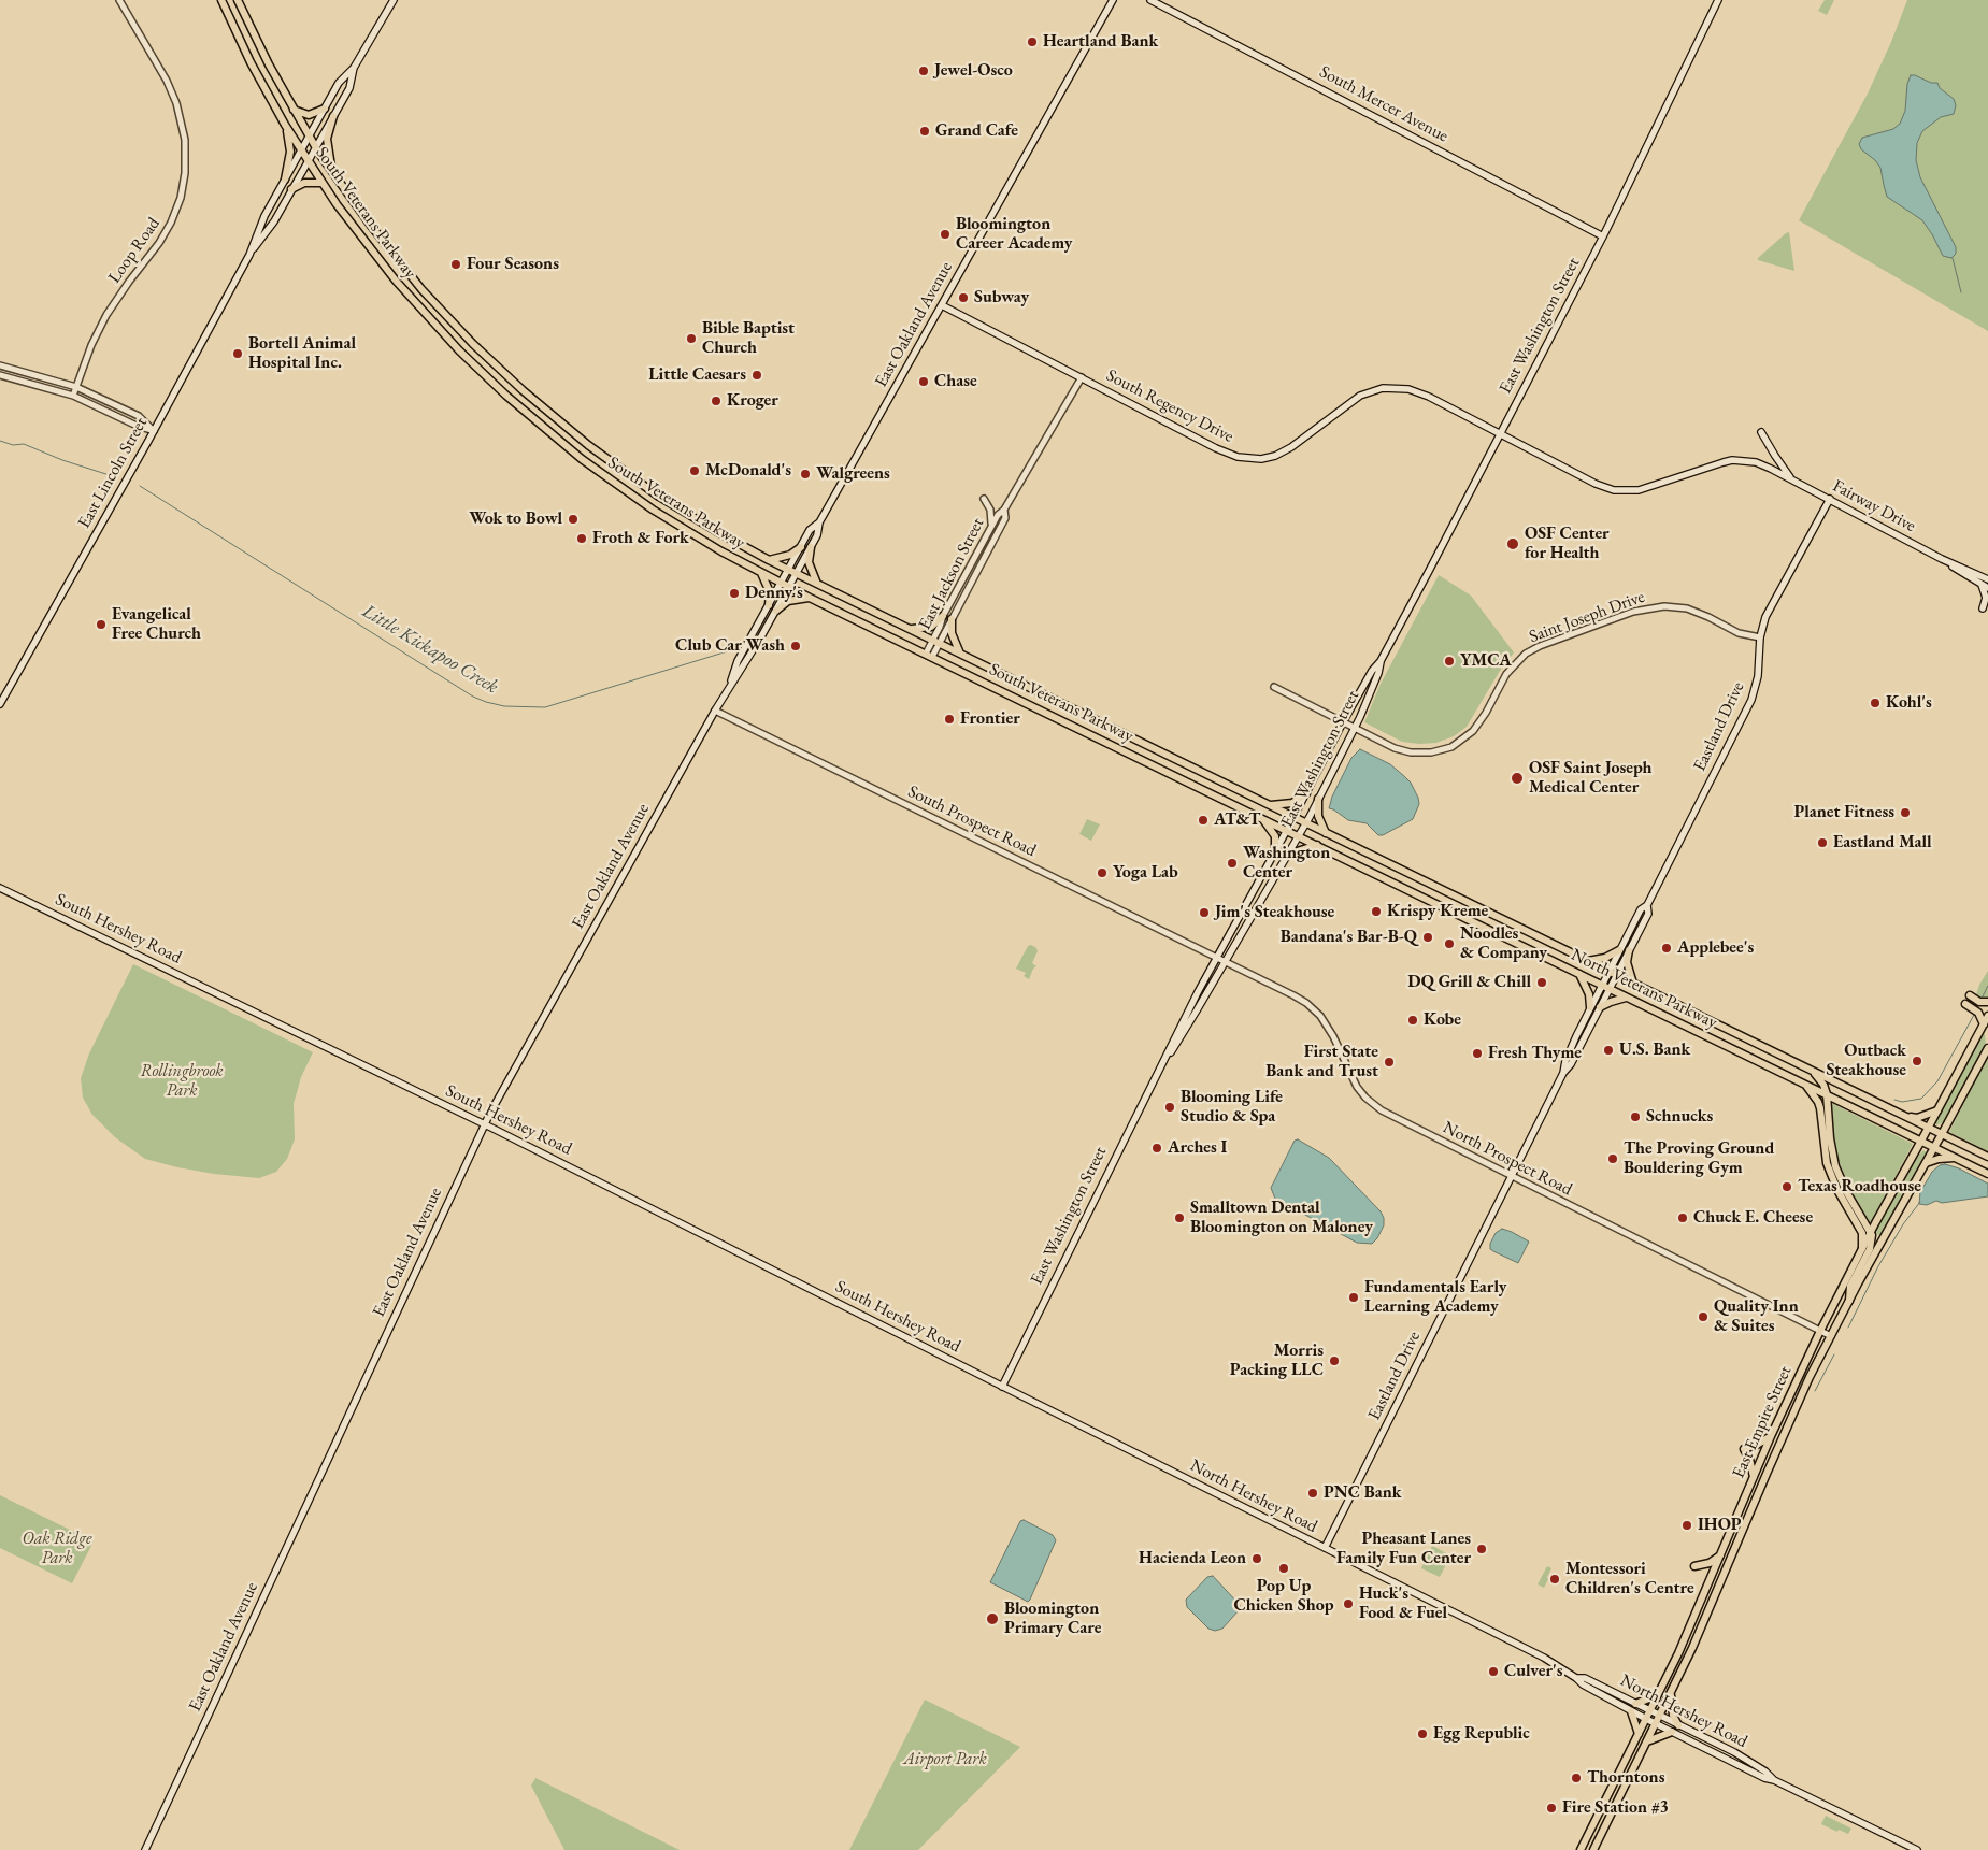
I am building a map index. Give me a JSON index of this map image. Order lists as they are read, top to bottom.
{
  "streets": {
    "main road": [
      "South Mercer Avenue",
      "South Veterans Parkway",
      "East Oakland Avenue",
      "East Washington Street",
      "South Regency Drive",
      "East Lincoln Street",
      "Fairway Drive",
      "Eastland Drive",
      "South Hershey Road",
      "North Veterans Parkway",
      "East Empire Street",
      "North Hershey Road"
    ],
    "street": [
      "Loop Road",
      "East Jackson Street",
      "Saint Joseph Drive",
      "South Prospect Road",
      "North Prospect Road"
    ]
  },
  "crossings": [
    ["South Mercer Avenue", "East Washington Street"],
    ["South Veterans Parkway", "East Oakland Avenue"],
    ["South Veterans Parkway", "East Washington Street"],
    ["South Veterans Parkway", "East Lincoln Street"],
    ["South Veterans Parkway", "East Jackson Street"],
    ["South Veterans Parkway", "North Veterans Parkway"],
    ["East Oakland Avenue", "South Regency Drive"],
    ["East Oakland Avenue", "South Prospect Road"],
    ["East Oakland Avenue", "South Hershey Road"],
    ["East Washington Street", "South Regency Drive"],
    ["East Washington Street", "Saint Joseph Drive"],
    ["East Washington Street", "South Prospect Road"],
    ["East Washington Street", "South Hershey Road"],
    ["East Washington Street", "North Veterans Parkway"],
    ["East Washington Street", "North Prospect Road"],
    ["East Washington Street", "North Hershey Road"],
    ["South Regency Drive", "Fairway Drive"],
    ["South Regency Drive", "East Jackson Street"],
    ["Fairway Drive", "Eastland Drive"],
    ["Saint Joseph Drive", "Eastland Drive"],
    ["Eastland Drive", "North Veterans Parkway"],
    ["Eastland Drive", "North Prospect Road"],
    ["Eastland Drive", "North Hershey Road"],
    ["South Prospect Road", "North Prospect Road"],
    ["South Hershey Road", "North Hershey Road"],
    ["North Veterans Parkway", "East Empire Street"],
    ["North Prospect Road", "East Empire Street"],
    ["East Empire Street", "North Hershey Road"]
  ],
  "water": ["Little Kickapoo Creek"],
  "parks": ["Rollingbrook Park", "Oak Ridge Park", "Airport Park"],
  "places": [
    "Heartland Bank",
    "Jewel-Osco",
    "Grand Cafe",
    "Bloomington Career Academy",
    "Four Seasons",
    "Subway",
    "Bible Baptist Church",
    "Bortell Animal Hospital Inc.",
    "Little Caesars",
    "Chase",
    "Kroger",
    "McDonald's",
    "Walgreens",
    "Wok to Bowl",
    "Froth & Fork",
    "OSF Center for Health",
    "Denny's",
    "Evangelical Free Church",
    "Club Car Wash",
    "YMCA",
    "Kohl's",
    "Frontier",
    "OSF Saint Joseph Medical Center",
    "Planet Fitness",
    "AT&T",
    "Eastland Mall",
    "Washington Center",
    "Yoga Lab",
    "Krispy Kreme",
    "Jim's Steakhouse",
    "Bandana's Bar-B-Q",
    "Noodles & Company",
    "Applebee's",
    "DQ Grill & Chill",
    "Kobe",
    "U.S. Bank",
    "Fresh Thyme",
    "Outback Steakhouse",
    "First State Bank and Trust",
    "Blooming Life Studio & Spa",
    "Schnucks",
    "Arches I",
    "The Proving Ground Bouldering Gym",
    "Texas Roadhouse",
    "Smalltown Dental Bloomington on Maloney",
    "Chuck E. Cheese",
    "Fundamentals Early Learning Academy",
    "Quality Inn & Suites",
    "Morris Packing LLC",
    "PNC Bank",
    "IHOP",
    "Pheasant Lanes Family Fun Center",
    "Hacienda Leon",
    "Pop Up Chicken Shop",
    "Montessori Children's Centre",
    "Huck's Food & Fuel",
    "Bloomington Primary Care",
    "Culver's",
    "Egg Republic",
    "Thorntons",
    "Fire Station #3"
  ]
}
